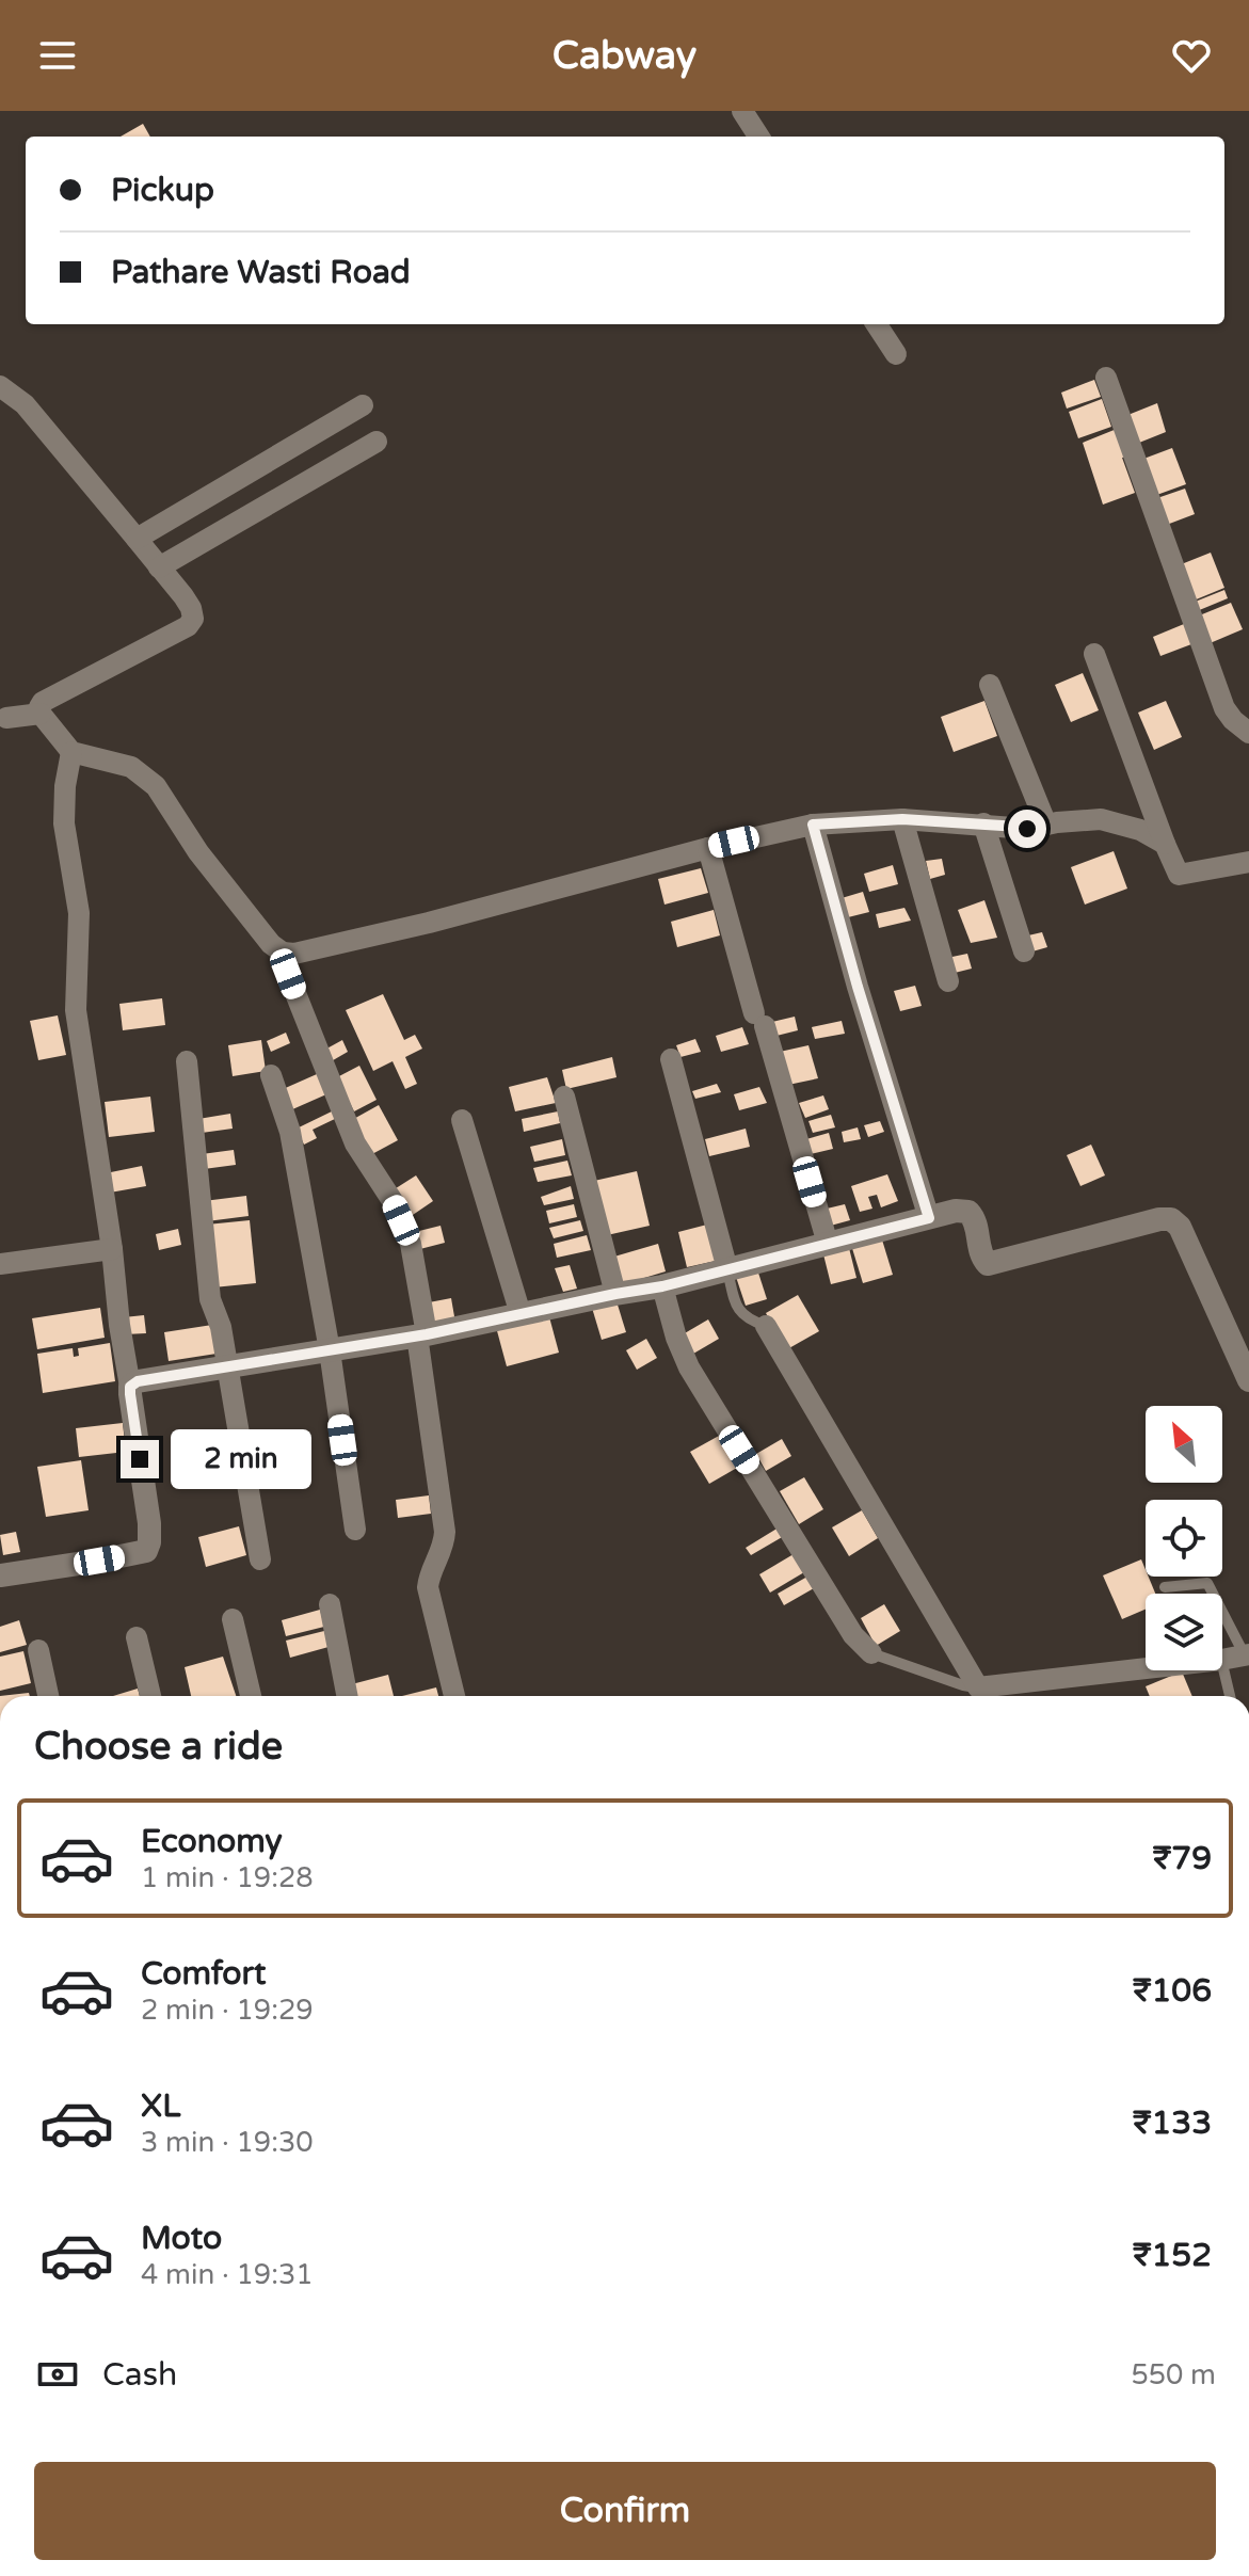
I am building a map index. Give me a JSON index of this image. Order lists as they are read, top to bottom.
{
  "north": "top left",
  "page": {
    "header": "Cabway",
    "banner": ["Pickup", "Pathare Wasti Road"],
    "bubble": "2 min",
    "heading": "Choose a ride",
    "list": [
      {
        "name": "Economy",
        "note": "1 min · 19:28",
        "value": "₹79"
      },
      {
        "name": "Comfort",
        "note": "2 min · 19:29",
        "value": "₹106"
      },
      {
        "name": "XL",
        "note": "3 min · 19:30",
        "value": "₹133"
      },
      {
        "name": "Moto",
        "note": "4 min · 19:31",
        "value": "₹152"
      }
    ],
    "pay": ["Cash", "550 m"],
    "buttons": "Confirm"
  }
}
